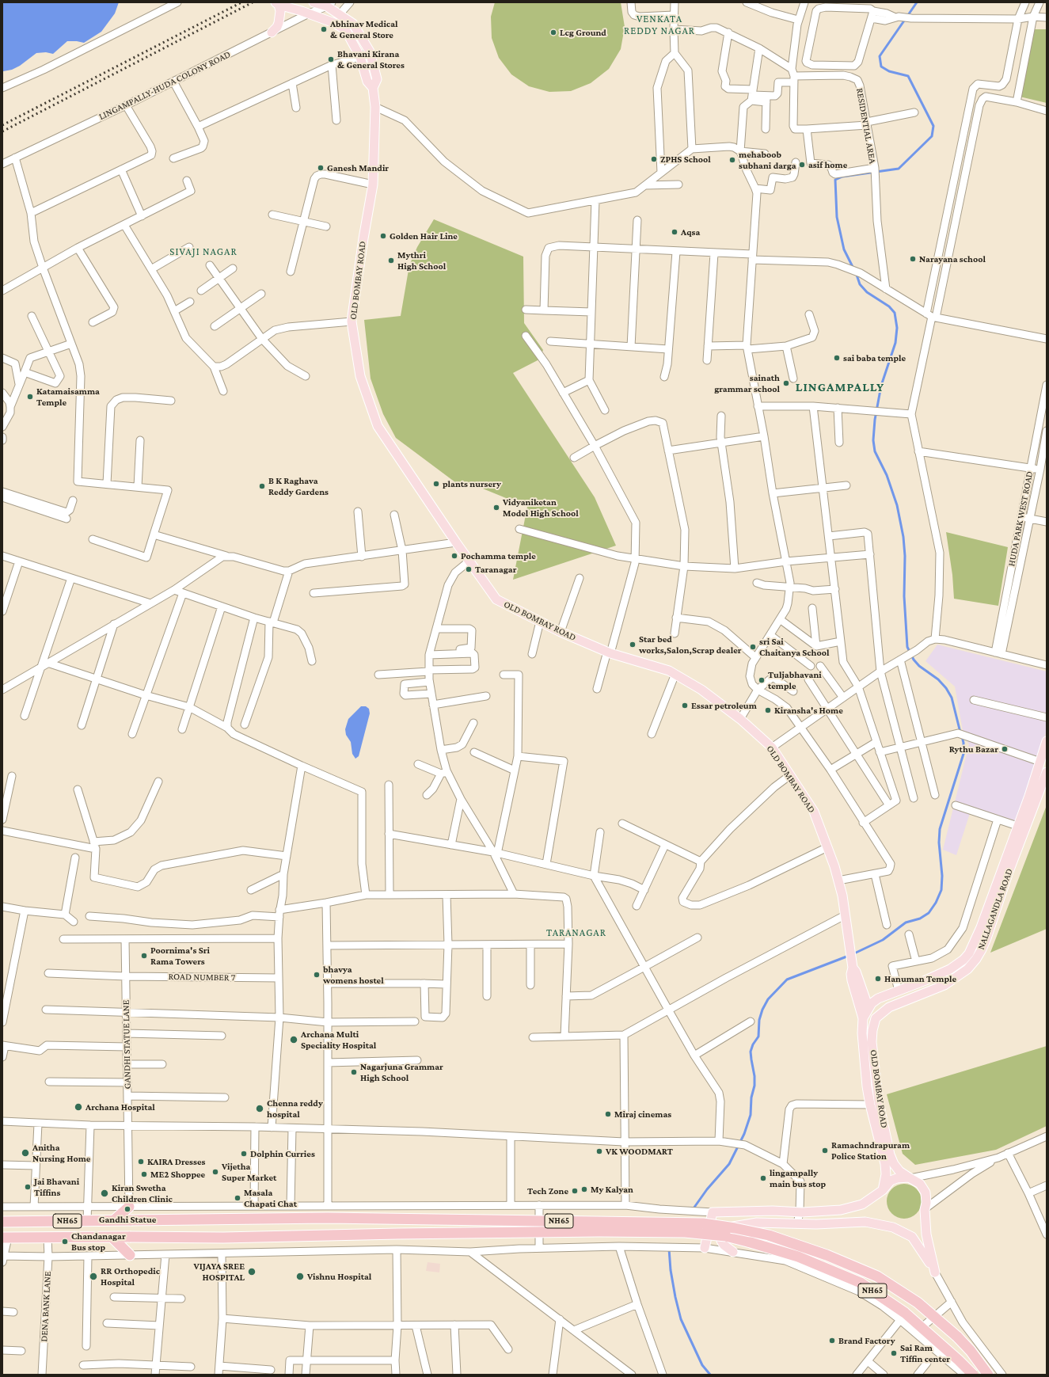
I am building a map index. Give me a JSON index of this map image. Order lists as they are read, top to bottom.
{
  "streets": {
    "highway": ["NH65"],
    "main road": ["OLD BOMBAY ROAD", "NALLAGANDLA ROAD"],
    "street": [
      "LINGAMPALLY-HUDA COLONY ROAD",
      "RESIDENTIAL AREA",
      "HUDA PARK WEST ROAD",
      "ROAD NUMBER 7",
      "GANDHI STATUE LANE",
      "DENA BANK LANE"
    ]
  },
  "crossings": [
    ["LINGAMPALLY-HUDA COLONY ROAD", "OLD BOMBAY ROAD"],
    ["OLD BOMBAY ROAD", "NALLAGANDLA ROAD"],
    ["ROAD NUMBER 7", "GANDHI STATUE LANE"],
    ["NH65", "DENA BANK LANE"]
  ],
  "districts": [
    "VENKATA REDDY NAGAR",
    "SIVAJI NAGAR",
    "LINGAMPALLY",
    "TARANAGAR"
  ],
  "places": [
    "Abhinav Medical & General Store",
    "Lcg Ground",
    "Bhavani Kirana & General Stores",
    "ZPHS School",
    "mehaboob subhani darga",
    "asif home",
    "Ganesh Mandir",
    "Aqsa",
    "Golden Hair Line",
    "Narayana school",
    "Mythri High School",
    "sai baba temple",
    "sainath grammar school",
    "Katamaisamma Temple",
    "plants nursery",
    "B K Raghava Reddy Gardens",
    "Vidyaniketan Model High School",
    "Pochamma temple",
    "Taranagar",
    "Star bed works,Salon,Scrap dealer",
    "sri Sai Chaitanya School",
    "Tuljabhavani temple",
    "Essar petroleum",
    "Kiransha's Home",
    "Rythu Bazar",
    "Poornima's Sri Rama Towers",
    "bhavya womens hostel",
    "Hanuman Temple",
    "Archana Multi Speciality Hospital",
    "Nagarjuna Grammar High School",
    "Archana Hospital",
    "Chenna reddy hospital",
    "Miraj cinemas",
    "Ramachndrapuram Police Station",
    "VK WOODMART",
    "Anitha Nursing Home",
    "Dolphin Curries",
    "KAIRA Dresses",
    "Vijetha Super Market",
    "ME2 Shoppee",
    "lingampally main bus stop",
    "Jai Bhavani Tiffins",
    "My Kalyan",
    "Tech Zone",
    "Kiran Swetha Children Clinic",
    "Masala Chapati Chat",
    "Gandhi Statue",
    "Chandanagar Bus stop",
    "VIJAYA SREE HOSPITAL",
    "RR Orthopedic Hospital",
    "Vishnu Hospital",
    "Brand Factory",
    "Sai Ram Tiffin center"
  ]
}
